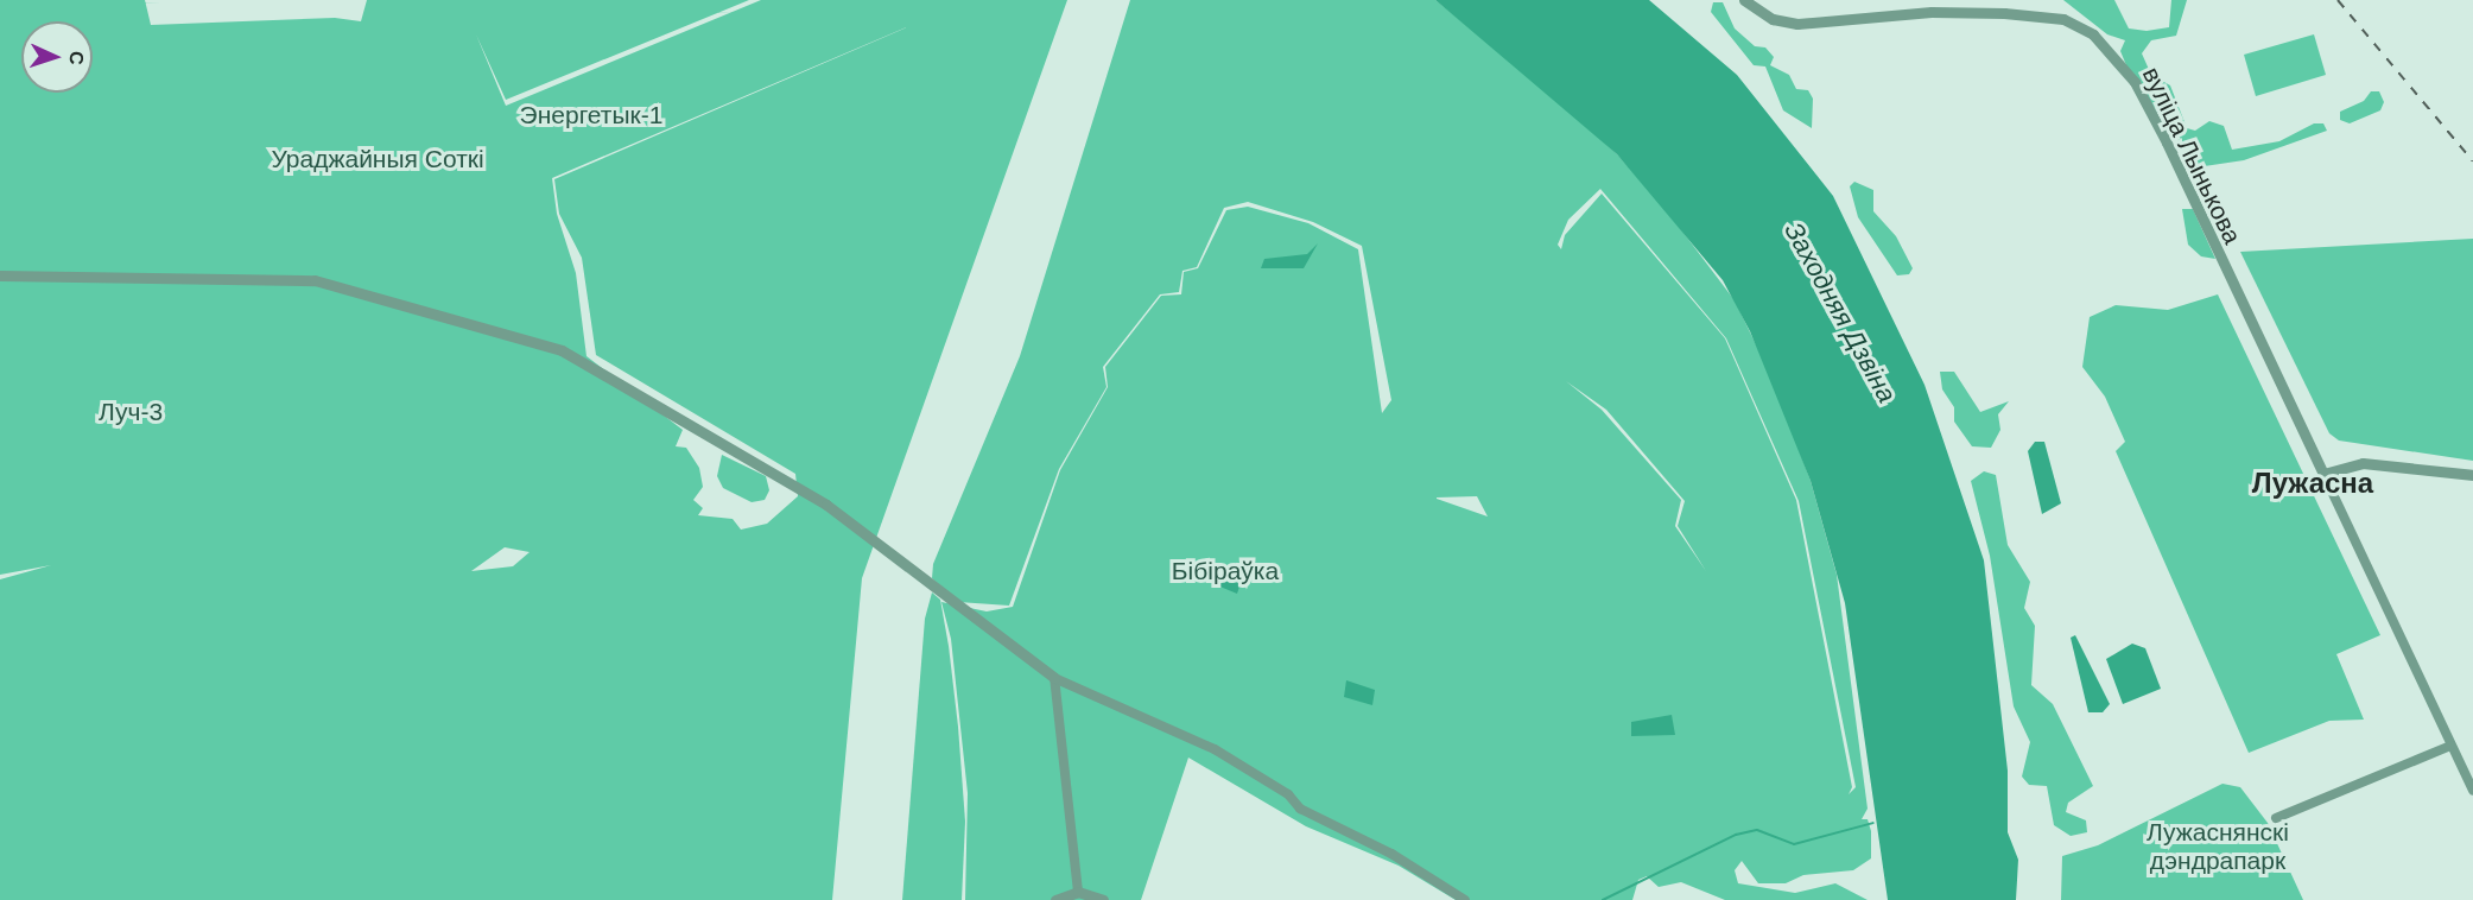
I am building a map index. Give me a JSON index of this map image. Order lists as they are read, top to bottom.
{
  "streets": {
    "street": ["вуліца Лынькова"]
  },
  "districts": ["Лужасна"],
  "water": ["Заходняя Дзвіна"],
  "parks": [
    "Энергетык-1",
    "Ураджайныя Соткі",
    "Луч-3",
    "Бібіраўка",
    "Лужаснянскі дэндрапарк"
  ],
  "north": "right"
}
